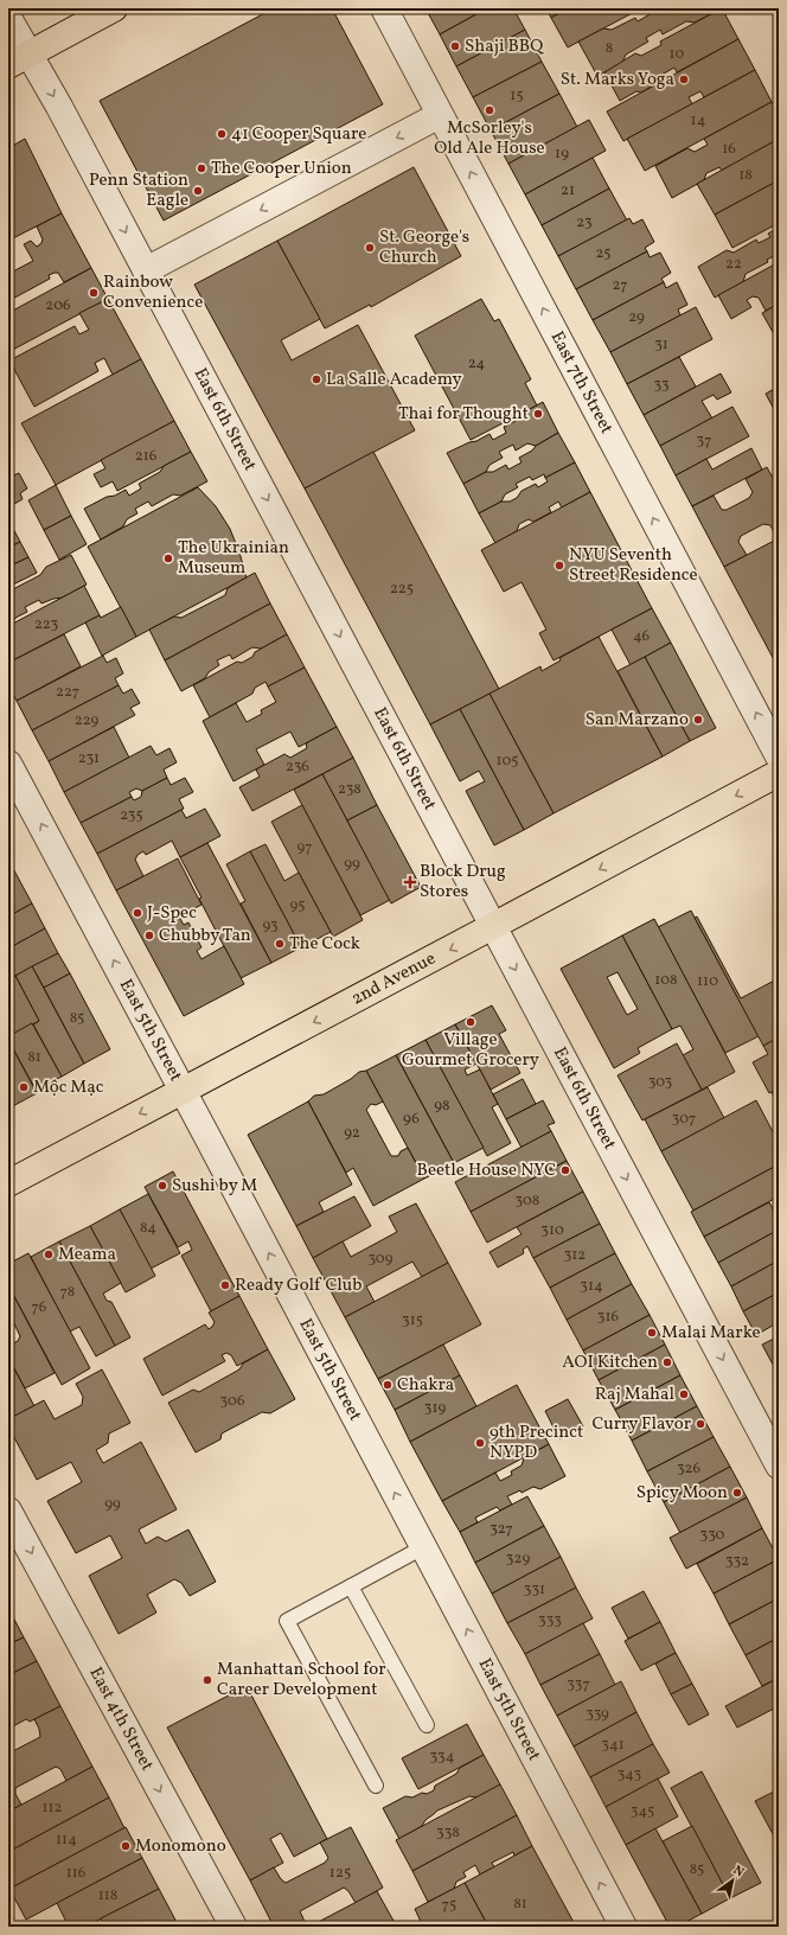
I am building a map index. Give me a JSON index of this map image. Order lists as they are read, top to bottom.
{
  "streets": {
    "main road": ["2nd Avenue"],
    "street": [
      "East 7th Street",
      "East 6th Street",
      "East 5th Street",
      "East 4th Street"
    ]
  },
  "crossings": [
    ["East 6th Street", "2nd Avenue"],
    ["2nd Avenue", "East 5th Street"]
  ],
  "one_way": [
    "East 7th Street",
    "East 6th Street",
    "2nd Avenue",
    "East 5th Street",
    "East 4th Street"
  ],
  "places": {
    "other": [
      "Shaji BBQ",
      "St. Marks Yoga",
      "McSorley's Old Ale House",
      "41 Cooper Square",
      "The Cooper Union",
      "Penn Station Eagle",
      "St. George's Church",
      "Rainbow Convenience",
      "La Salle Academy",
      "Thai for Thought",
      "The Ukrainian Museum",
      "NYU Seventh Street Residence",
      "San Marzano",
      "J-Spec",
      "Chubby Tan",
      "The Cock",
      "Village Gourmet Grocery",
      "Mộc Mạc",
      "Beetle House NYC",
      "Sushi by M",
      "Meama",
      "Ready Golf Club",
      "Malai Marke",
      "AOI Kitchen",
      "Chakra",
      "Raj Mahal",
      "Curry Flavor",
      "9th Precinct NYPD",
      "Spicy Moon",
      "Manhattan School for Career Development",
      "Monomono"
    ],
    "health": ["Block Drug Stores"]
  },
  "house_numbers": [
    "8",
    "10",
    "15",
    "14",
    "16",
    "19",
    "18",
    "21",
    "23",
    "25",
    "22",
    "27",
    "206",
    "29",
    "31",
    "24",
    "33",
    "37",
    "216",
    "225",
    "223",
    "46",
    "227",
    "229",
    "231",
    "105",
    "236",
    "238",
    "235",
    "97",
    "99",
    "95",
    "93",
    "108",
    "110",
    "85",
    "81",
    "303",
    "98",
    "96",
    "307",
    "92",
    "308",
    "84",
    "310",
    "312",
    "309",
    "314",
    "78",
    "76",
    "316",
    "315",
    "306",
    "319",
    "326",
    "99",
    "327",
    "330",
    "329",
    "332",
    "331",
    "333",
    "337",
    "339",
    "341",
    "334",
    "343",
    "112",
    "345",
    "338",
    "114",
    "85",
    "116",
    "125",
    "118",
    "81",
    "75"
  ],
  "north": "top right"
}
